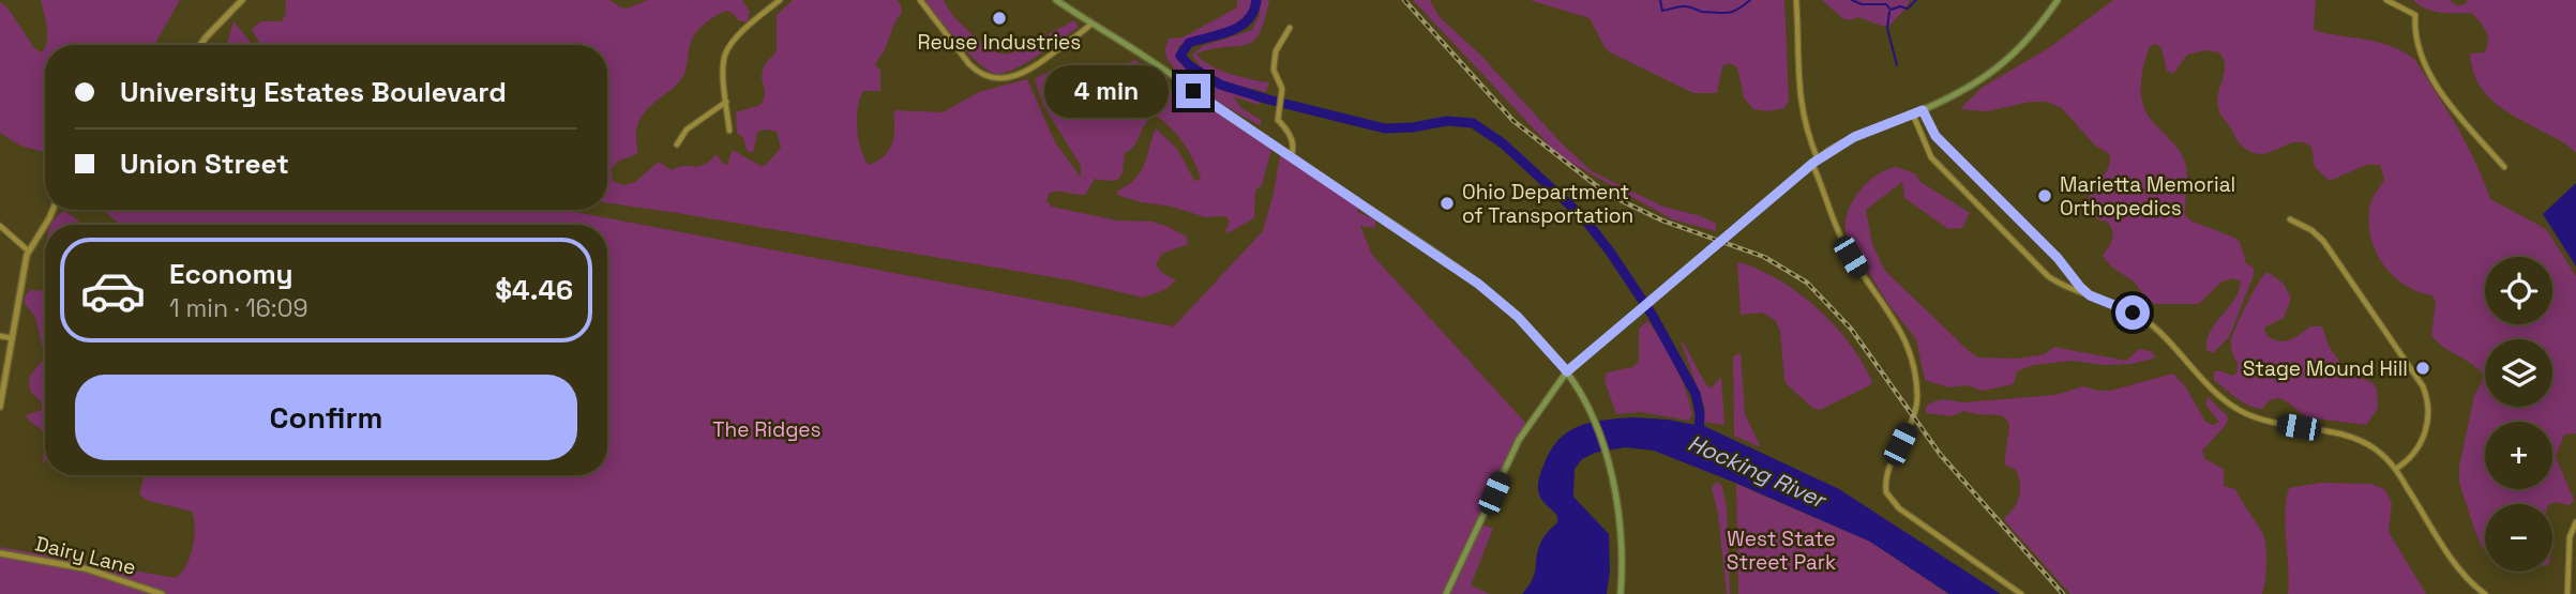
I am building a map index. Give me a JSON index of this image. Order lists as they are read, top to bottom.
{
  "streets": {
    "street": ["Dairy Lane"]
  },
  "water": ["Hocking River"],
  "parks": ["The Ridges", "West State Street Park"],
  "places": [
    "Reuse Industries",
    "Marietta Memorial Orthopedics",
    "Ohio Department of Transportation",
    "Stage Mound Hill"
  ],
  "page": {
    "banner": ["University Estates Boulevard", "Union Street"],
    "bubble": "4 min",
    "list": [
      {
        "name": "Economy",
        "note": "1 min · 16:09",
        "value": "$4.46"
      }
    ],
    "map_buttons": ["+", "−"],
    "buttons": "Confirm"
  }
}
